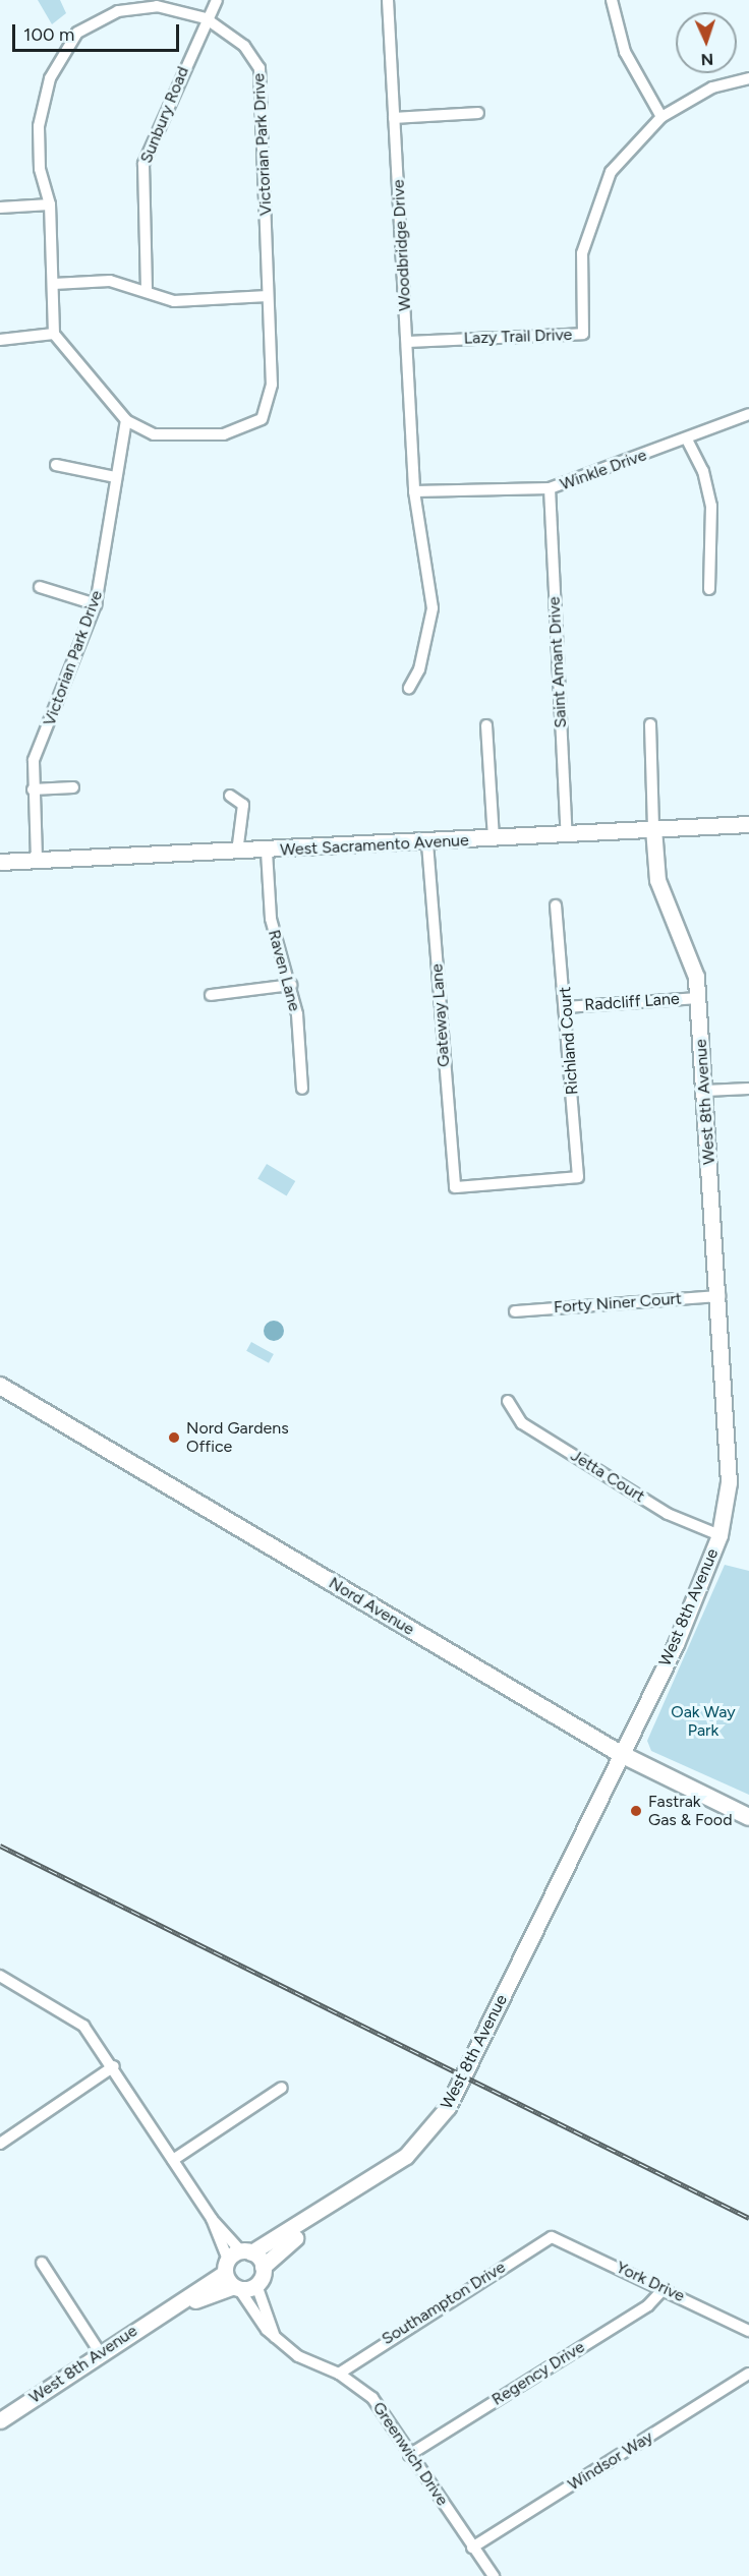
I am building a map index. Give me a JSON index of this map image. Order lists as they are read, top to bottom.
{
  "streets": {
    "main road": ["Nord Avenue"],
    "street": [
      "Sunbury Road",
      "Victorian Park Drive",
      "Woodbridge Drive",
      "Lazy Trail Drive",
      "Winkle Drive",
      "Saint Amant Drive",
      "West Sacramento Avenue",
      "Raven Lane",
      "Radcliff Lane",
      "Gateway Lane",
      "Richland Court",
      "West 8th Avenue",
      "Forty Niner Court",
      "Jetta Court",
      "York Drive",
      "Southampton Drive",
      "Regency Drive",
      "Greenwich Drive",
      "Windsor Way"
    ]
  },
  "crossings": [
    ["Sunbury Road", "Victorian Park Drive"],
    ["Victorian Park Drive", "West Sacramento Avenue"],
    ["Woodbridge Drive", "Lazy Trail Drive"],
    ["Woodbridge Drive", "Winkle Drive"],
    ["Winkle Drive", "Saint Amant Drive"],
    ["Saint Amant Drive", "West Sacramento Avenue"],
    ["West Sacramento Avenue", "Raven Lane"],
    ["West Sacramento Avenue", "Gateway Lane"],
    ["West Sacramento Avenue", "West 8th Avenue"],
    ["Radcliff Lane", "Richland Court"],
    ["Radcliff Lane", "West 8th Avenue"],
    ["Gateway Lane", "Richland Court"],
    ["West 8th Avenue", "Forty Niner Court"],
    ["West 8th Avenue", "Jetta Court"],
    ["West 8th Avenue", "Nord Avenue"],
    ["West 8th Avenue", "Greenwich Drive"],
    ["York Drive", "Southampton Drive"],
    ["York Drive", "Regency Drive"],
    ["Southampton Drive", "Greenwich Drive"],
    ["Regency Drive", "Greenwich Drive"],
    ["Greenwich Drive", "Windsor Way"]
  ],
  "parks": ["Oak Way Park"],
  "places": ["Nord Gardens Office", "Fastrak Gas & Food"],
  "scale_bar": "100 m",
  "north": "bottom"
}
